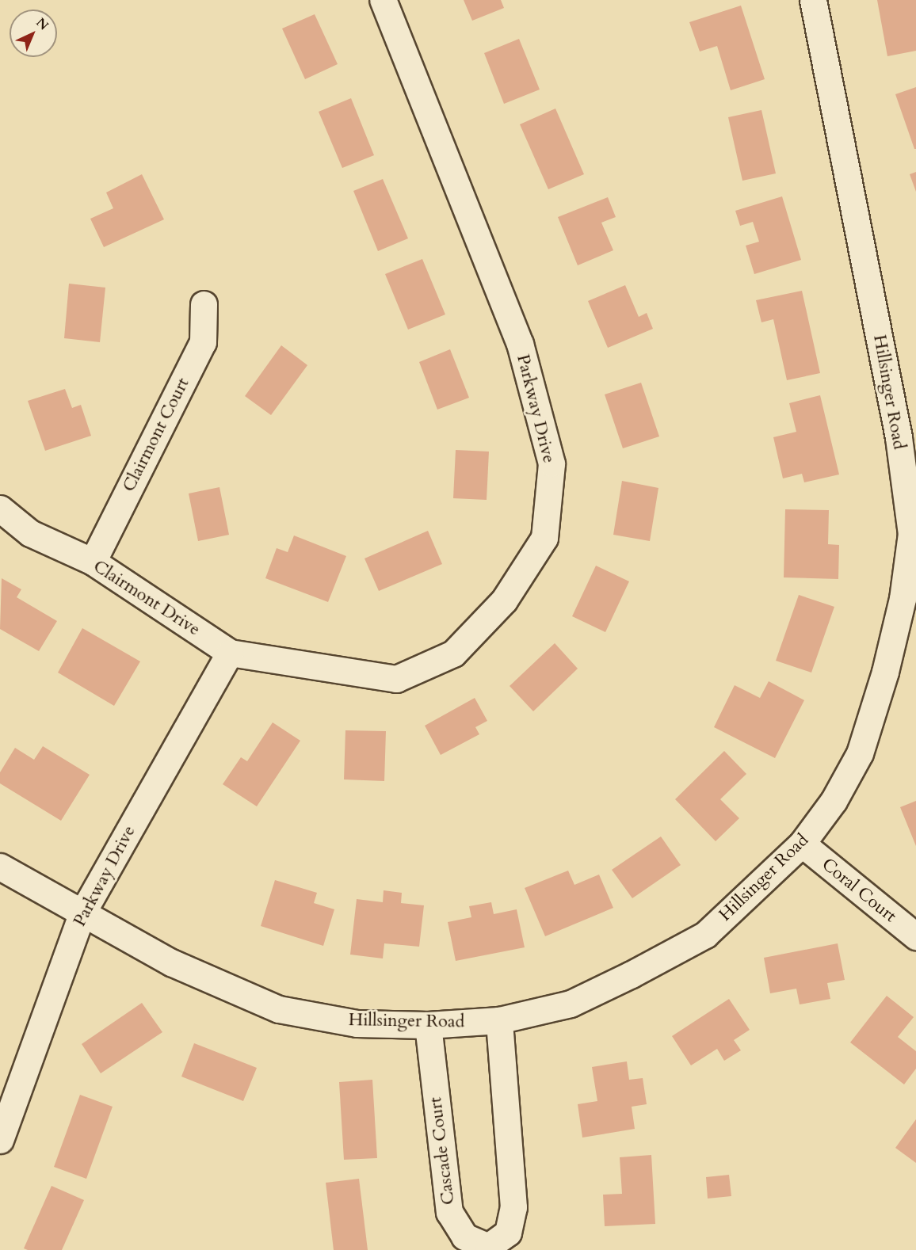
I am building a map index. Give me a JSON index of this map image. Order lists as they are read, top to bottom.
{
  "streets": {
    "street": [
      "Hillsinger Road",
      "Parkway Drive",
      "Clairmont Court",
      "Clairmont Drive",
      "Coral Court",
      "Cascade Court"
    ]
  },
  "crossings": [
    ["Hillsinger Road", "Parkway Drive"],
    ["Hillsinger Road", "Coral Court"],
    ["Hillsinger Road", "Cascade Court"],
    ["Parkway Drive", "Clairmont Drive"],
    ["Clairmont Court", "Clairmont Drive"]
  ],
  "north": "top right"
}
